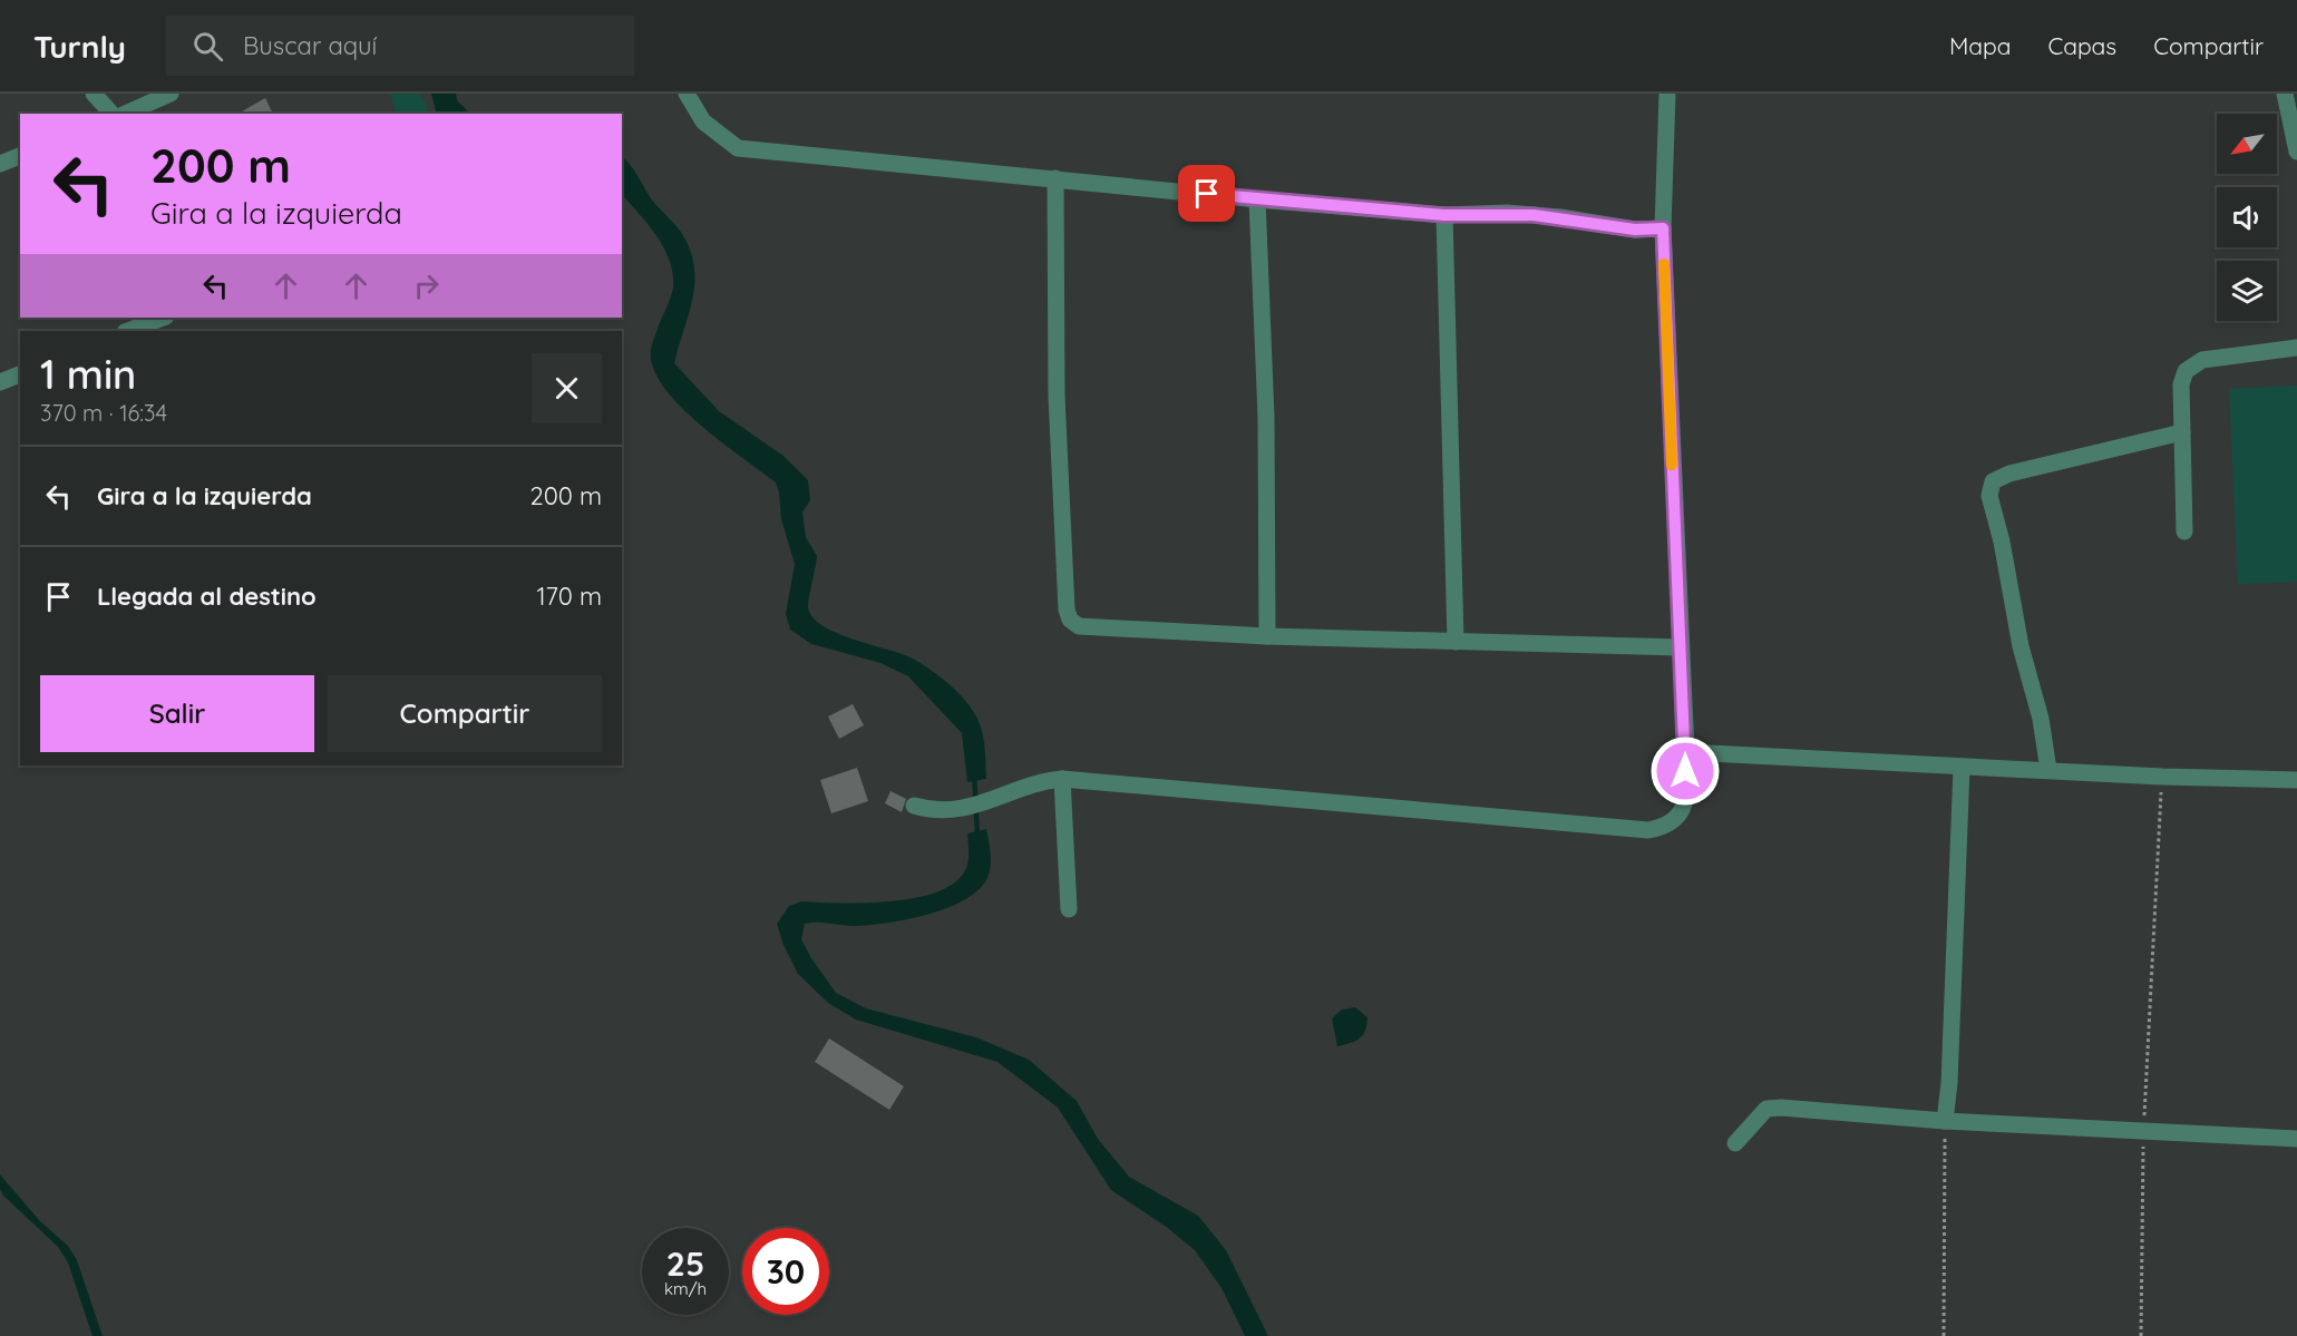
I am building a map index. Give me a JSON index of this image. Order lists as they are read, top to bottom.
{
  "north": "bottom left",
  "page": {
    "header": "Turnly",
    "search": "Buscar aquí",
    "nav": ["Mapa", "Capas", "Compartir"],
    "turn": ["200 m", "Gira a la izquierda"],
    "heading": ["1 min", "370 m · 16:34"],
    "list": [
      {
        "name": "Gira a la izquierda",
        "value": "200 m"
      },
      {
        "name": "Llegada al destino",
        "value": "170 m"
      }
    ],
    "buttons": ["Salir", "Compartir"],
    "speed": "25 km/h",
    "limit": "30"
  }
}
